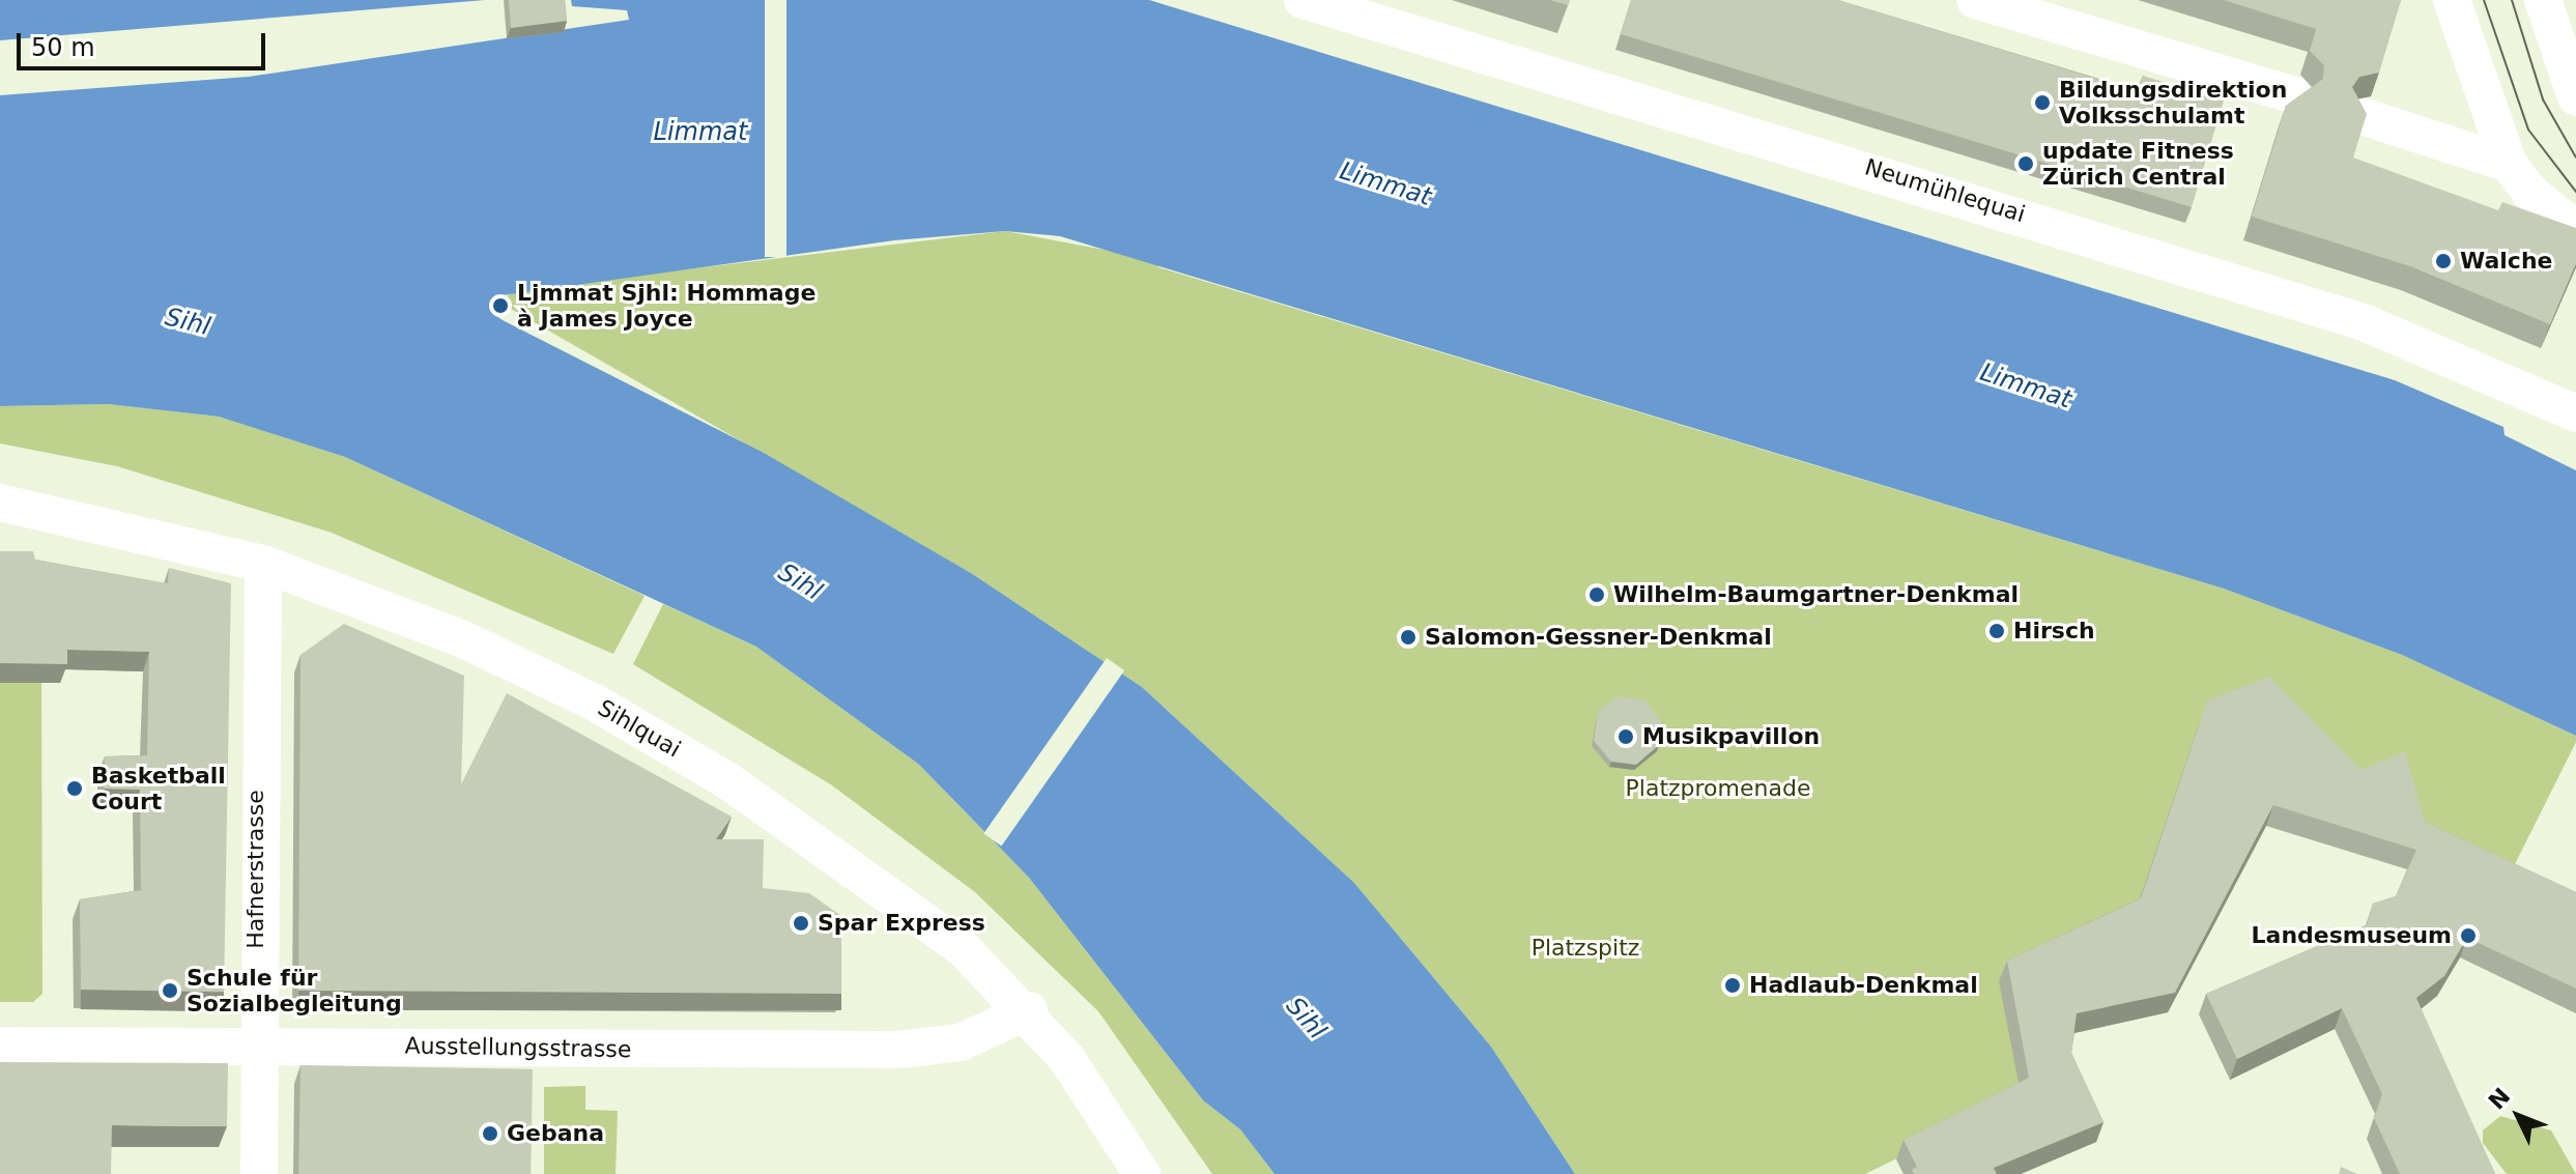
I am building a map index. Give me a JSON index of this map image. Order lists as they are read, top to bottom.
{
  "streets": {
    "street": [
      "Neumühlequai",
      "Sihlquai",
      "Hafnerstrasse",
      "Ausstellungsstrasse"
    ]
  },
  "crossings": [
    ["Sihlquai", "Hafnerstrasse"],
    ["Sihlquai", "Ausstellungsstrasse"],
    ["Hafnerstrasse", "Ausstellungsstrasse"]
  ],
  "water": ["Limmat", "Sihl"],
  "parks": ["Platzpromenade", "Platzspitz"],
  "places": [
    "Bildungsdirektion Volksschulamt",
    "update Fitness Zürich Central",
    "Walche",
    "Ljmmat Sjhl: Hommage à James Joyce",
    "Wilhelm-Baumgartner-Denkmal",
    "Hirsch",
    "Salomon-Gessner-Denkmal",
    "Musikpavillon",
    "Basketball Court",
    "Spar Express",
    "Landesmuseum",
    "Hadlaub-Denkmal",
    "Schule für Sozialbegleitung",
    "Gebana"
  ],
  "scale_bar": "50 m",
  "north": "top left"
}
